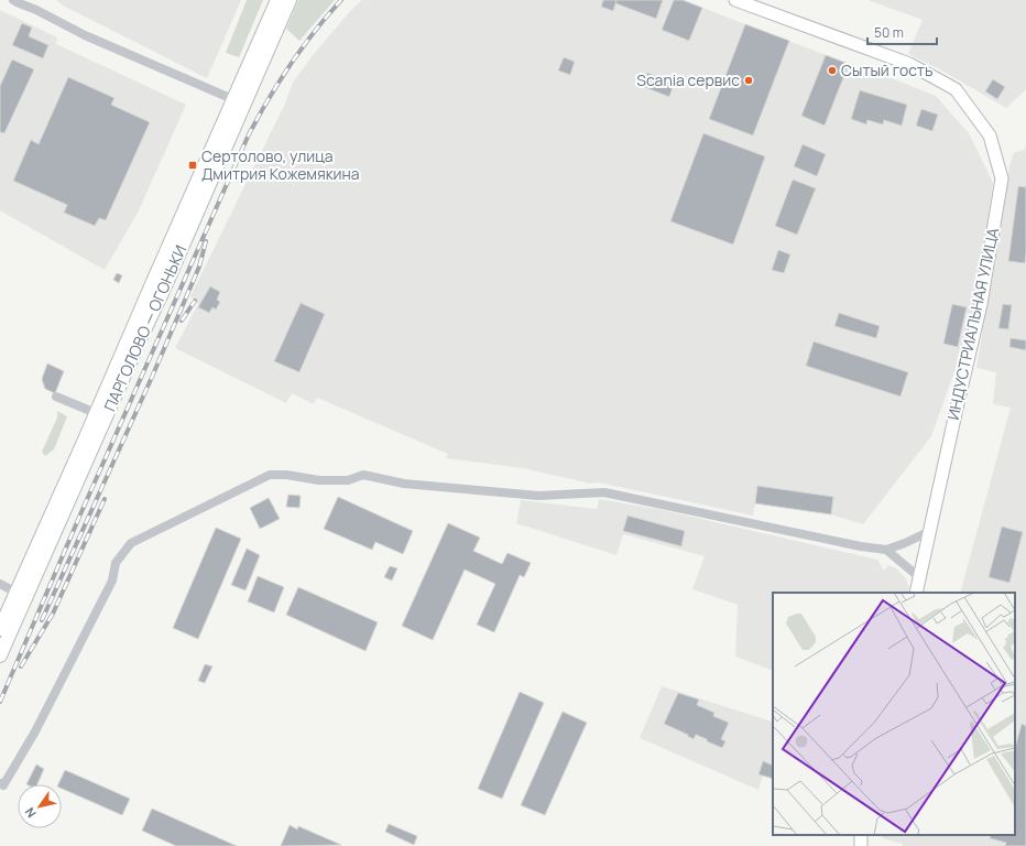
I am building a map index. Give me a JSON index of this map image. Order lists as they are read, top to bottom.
{
  "streets": {
    "main road": ["ПАРГОЛОВО — ОГОНЬКИ"],
    "street": ["ИНДУСТРИАЛЬНАЯ УЛИЦА"]
  },
  "places": {
    "other": ["Сытый гость", "Scania сервис"],
    "transit": ["Сертолово, улица Дмитрия Кожемякина"]
  },
  "scale_bar": "50 m",
  "north": "bottom left"
}
